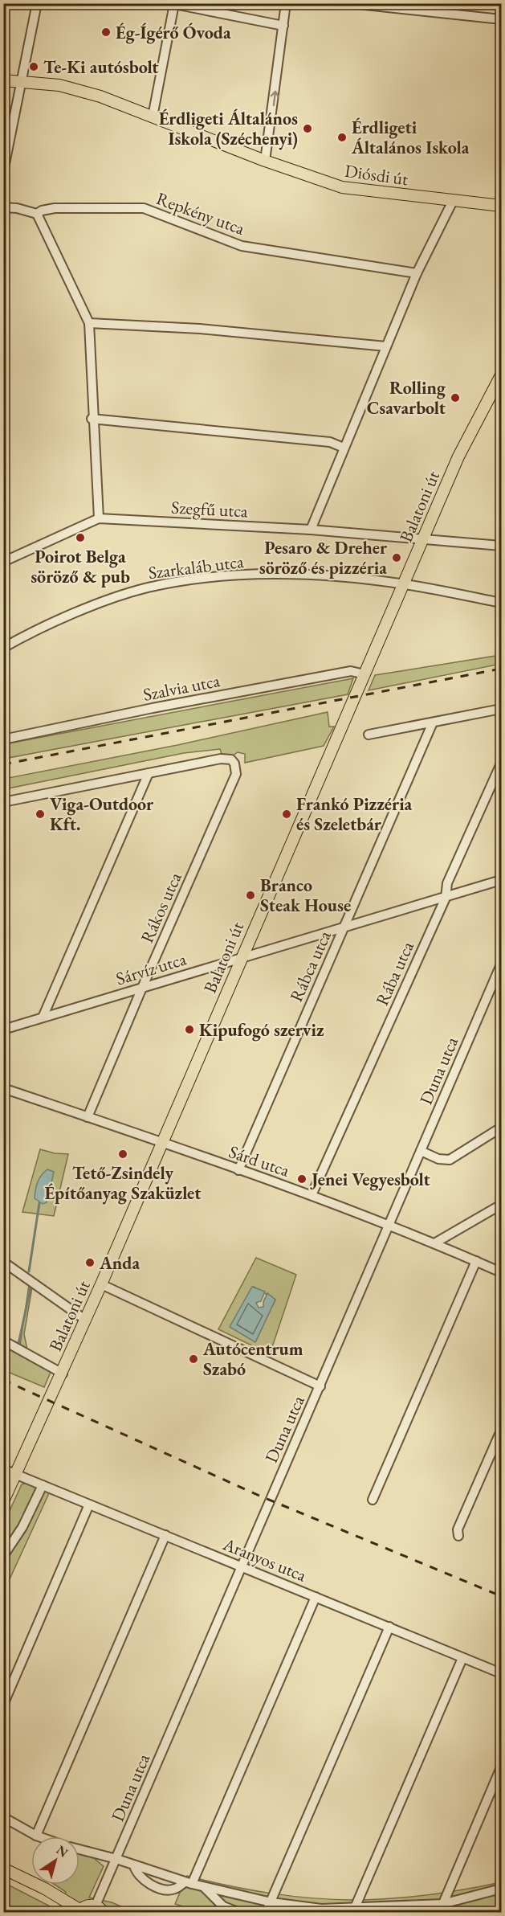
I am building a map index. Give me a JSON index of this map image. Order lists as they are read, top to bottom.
{
  "streets": {
    "main road": ["Diósdi út", "Balatoni út"],
    "street": [
      "Repkény utca",
      "Szegfű utca",
      "Szarkaláb utca",
      "Szalvia utca",
      "Rákos utca",
      "Rábca utca",
      "Sárvíz utca",
      "Rába utca",
      "Duna utca",
      "Sárd utca",
      "Aranyos utca"
    ]
  },
  "crossings": [
    ["Balatoni út", "Szegfű utca"],
    ["Balatoni út", "Szarkaláb utca"],
    ["Balatoni út", "Szalvia utca"],
    ["Balatoni út", "Sárvíz utca"],
    ["Balatoni út", "Sárd utca"],
    ["Balatoni út", "Aranyos utca"],
    ["Rákos utca", "Sárvíz utca"],
    ["Rákos utca", "Sárd utca"],
    ["Rábca utca", "Sárvíz utca"],
    ["Rábca utca", "Sárd utca"],
    ["Sárvíz utca", "Rába utca"],
    ["Rába utca", "Sárd utca"],
    ["Duna utca", "Sárd utca"],
    ["Duna utca", "Aranyos utca"]
  ],
  "places": [
    "Ég-Ígérő Óvoda",
    "Te-Ki autósbolt",
    "Érdligeti Általános Iskola (Széchenyi)",
    "Érdligeti Általános Iskola",
    "Rolling Csavarbolt",
    "Poirot Belga söröző & pub",
    "Pesaro & Dreher söröző és pizzéria",
    "Viga-Outdoor Kft.",
    "Frankó Pizzéria és Szeletbár",
    "Branco Steak House",
    "Kipufogó szerviz",
    "Tető-Zsindely Építőanyag Szaküzlet",
    "Jenei Vegyesbolt",
    "Anda",
    "Autócentrum Szabó"
  ],
  "north": "top right"
}
